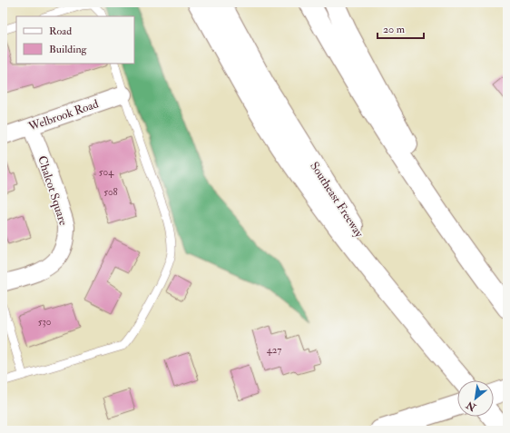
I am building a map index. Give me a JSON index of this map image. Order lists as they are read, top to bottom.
{
  "streets": {
    "main road": ["Southeast Freeway"],
    "street": ["Welbrook Road", "Chalcot Square"]
  },
  "crossings": [
    ["Welbrook Road", "Chalcot Square"]
  ],
  "house_numbers": [
    "504",
    "508",
    "530",
    "427"
  ],
  "legend": ["Road", "Building"],
  "scale_bar": "20 m",
  "north": "bottom left"
}
